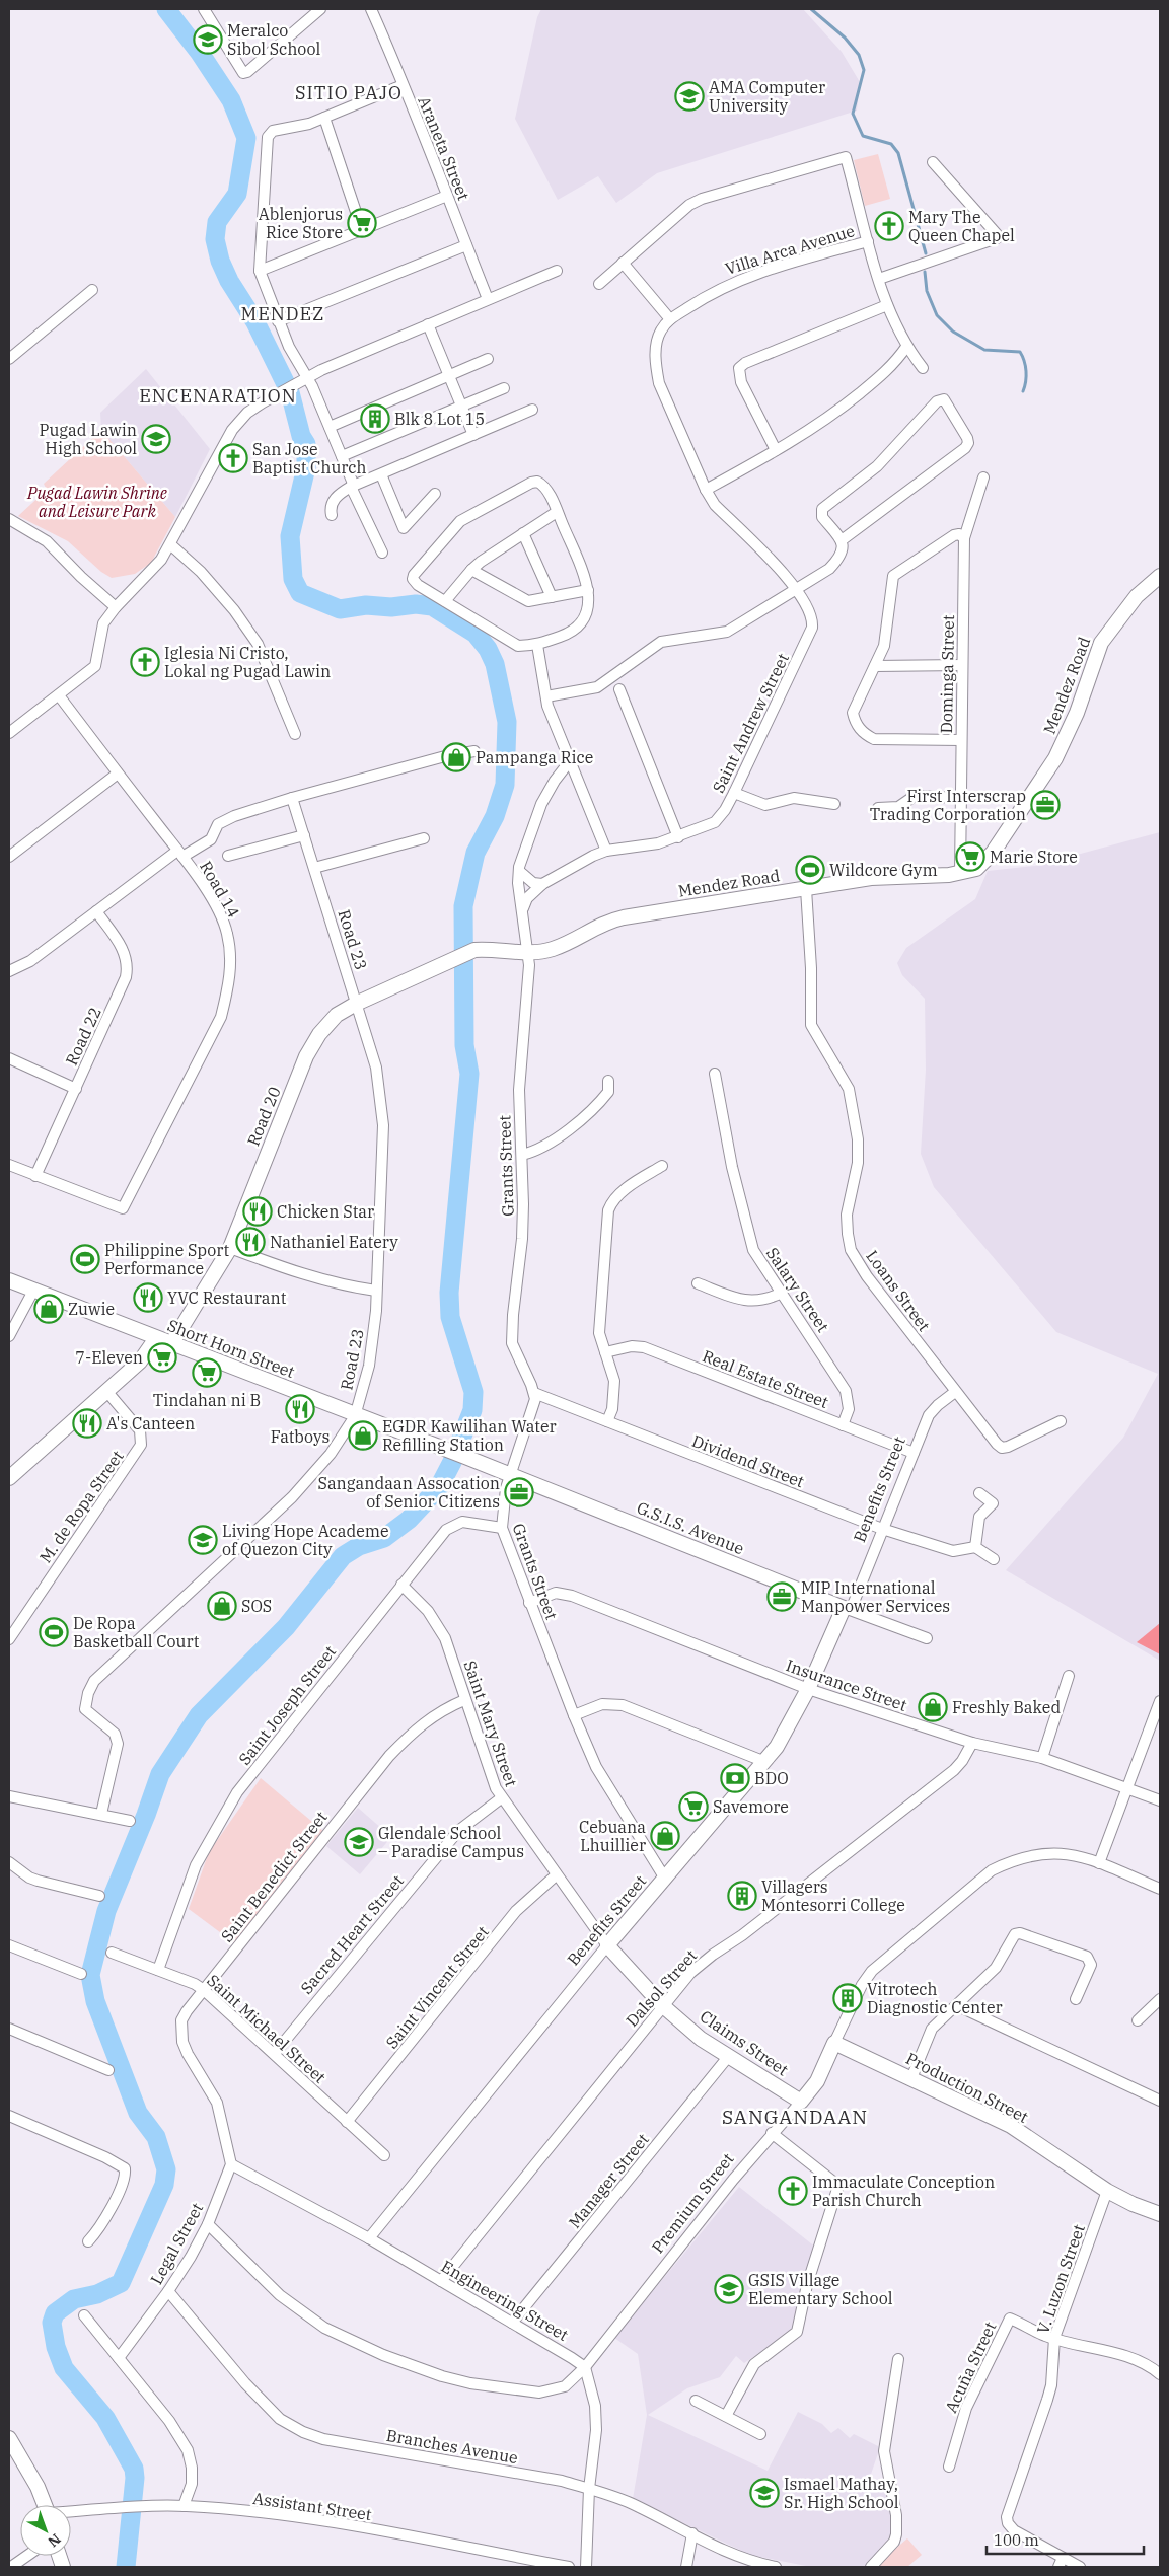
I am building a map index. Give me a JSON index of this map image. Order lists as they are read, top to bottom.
{
  "streets": {
    "street": [
      "Araneta Street",
      "Villa Arca Avenue",
      "Dominga Street",
      "Mendez Road",
      "Saint Andrew Street",
      "Road 14",
      "Road 23",
      "Road 22",
      "Road 20",
      "Grants Street",
      "Salary Street",
      "Loans Street",
      "Short Horn Street",
      "Real Estate Street",
      "Dividend Street",
      "Benefits Street",
      "M. de Ropa Street",
      "G.S.I.S. Avenue",
      "Insurance Street",
      "Saint Joseph Street",
      "Saint Mary Street",
      "Saint Benedict Street",
      "Sacred Heart Street",
      "Saint Vincent Street",
      "Dalsol Street",
      "Saint Michael Street",
      "Claims Street",
      "Production Street",
      "Manager Street",
      "Premium Street",
      "Legal Street",
      "V. Luzon Street",
      "Engineering Street",
      "Acuña Street",
      "Branches Avenue",
      "Assistant Street"
    ]
  },
  "crossings": [
    ["Villa Arca Avenue", "Saint Andrew Street"],
    ["Dominga Street", "Mendez Road"],
    ["Mendez Road", "Road 20"],
    ["Mendez Road", "Grants Street"],
    ["Mendez Road", "Loans Street"],
    ["Saint Andrew Street", "Grants Street"],
    ["Road 14", "Road 22"],
    ["Road 23", "Road 20"],
    ["Road 23", "Short Horn Street"],
    ["Road 20", "Short Horn Street"],
    ["Grants Street", "Dividend Street"],
    ["Grants Street", "Benefits Street"],
    ["Grants Street", "G.S.I.S. Avenue"],
    ["Grants Street", "Insurance Street"],
    ["Grants Street", "Saint Joseph Street"],
    ["Salary Street", "Real Estate Street"],
    ["Loans Street", "Benefits Street"],
    ["Short Horn Street", "G.S.I.S. Avenue"],
    ["Real Estate Street", "Benefits Street"],
    ["Dividend Street", "Benefits Street"],
    ["Benefits Street", "G.S.I.S. Avenue"],
    ["Benefits Street", "Insurance Street"],
    ["Benefits Street", "Saint Mary Street"],
    ["Benefits Street", "Claims Street"],
    ["Benefits Street", "Engineering Street"],
    ["Insurance Street", "Dalsol Street"],
    ["Saint Joseph Street", "Saint Mary Street"],
    ["Saint Joseph Street", "Saint Michael Street"],
    ["Saint Mary Street", "Saint Benedict Street"],
    ["Saint Mary Street", "Sacred Heart Street"],
    ["Saint Mary Street", "Saint Vincent Street"],
    ["Saint Mary Street", "Claims Street"],
    ["Saint Benedict Street", "Saint Michael Street"],
    ["Saint Benedict Street", "Legal Street"],
    ["Saint Benedict Street", "Engineering Street"],
    ["Sacred Heart Street", "Saint Michael Street"],
    ["Saint Vincent Street", "Saint Michael Street"],
    ["Dalsol Street", "Claims Street"],
    ["Dalsol Street", "Engineering Street"],
    ["Claims Street", "Manager Street"],
    ["Claims Street", "Premium Street"],
    ["Production Street", "Premium Street"],
    ["Production Street", "V. Luzon Street"],
    ["Manager Street", "Engineering Street"],
    ["Premium Street", "Legal Street"],
    ["Premium Street", "Engineering Street"],
    ["Legal Street", "Engineering Street"],
    ["Legal Street", "Branches Avenue"],
    ["V. Luzon Street", "Acuña Street"]
  ],
  "districts": [
    "SITIO PAJO",
    "MENDEZ",
    "ENCENARATION",
    "SANGANDAAN"
  ],
  "parks": ["Pugad Lawin Shrine and Leisure Park"],
  "places": {
    "school or university": [
      "Meralco Sibol School",
      "AMA Computer University",
      "Pugad Lawin High School",
      "Living Hope Academe of Quezon City",
      "Glendale School – Paradise Campus",
      "GSIS Village Elementary School",
      "Ismael Mathay, Sr. High School"
    ],
    "supermarket": [
      "Ablenjorus Rice Store",
      "Marie Store",
      "7-Eleven",
      "Tindahan ni B",
      "Savemore"
    ],
    "church": [
      "Mary The Queen Chapel",
      "San Jose Baptist Church",
      "Iglesia Ni Cristo, Lokal ng Pugad Lawin",
      "Immaculate Conception Parish Church"
    ],
    "building": ["Blk 8 Lot 15", "Villagers Montesorri College", "Vitrotech Diagnostic Center"],
    "shop": [
      "Pampanga Rice",
      "Zuwie",
      "EGDR Kawilihan Water Refilling Station",
      "SOS",
      "Freshly Baked",
      "Cebuana Lhuillier"
    ],
    "office": ["First Interscrap Trading Corporation", "Sangandaan Assocation of Senior Citizens", "MIP International Manpower Services"],
    "sports": ["Wildcore Gym", "Philippine Sport Performance", "De Ropa Basketball Court"],
    "restaurant": [
      "Chicken Star",
      "Nathaniel Eatery",
      "YVC Restaurant",
      "Fatboys",
      "A's Canteen"
    ],
    "bank": ["BDO"]
  },
  "scale_bar": "100 m",
  "north": "bottom right"
}
